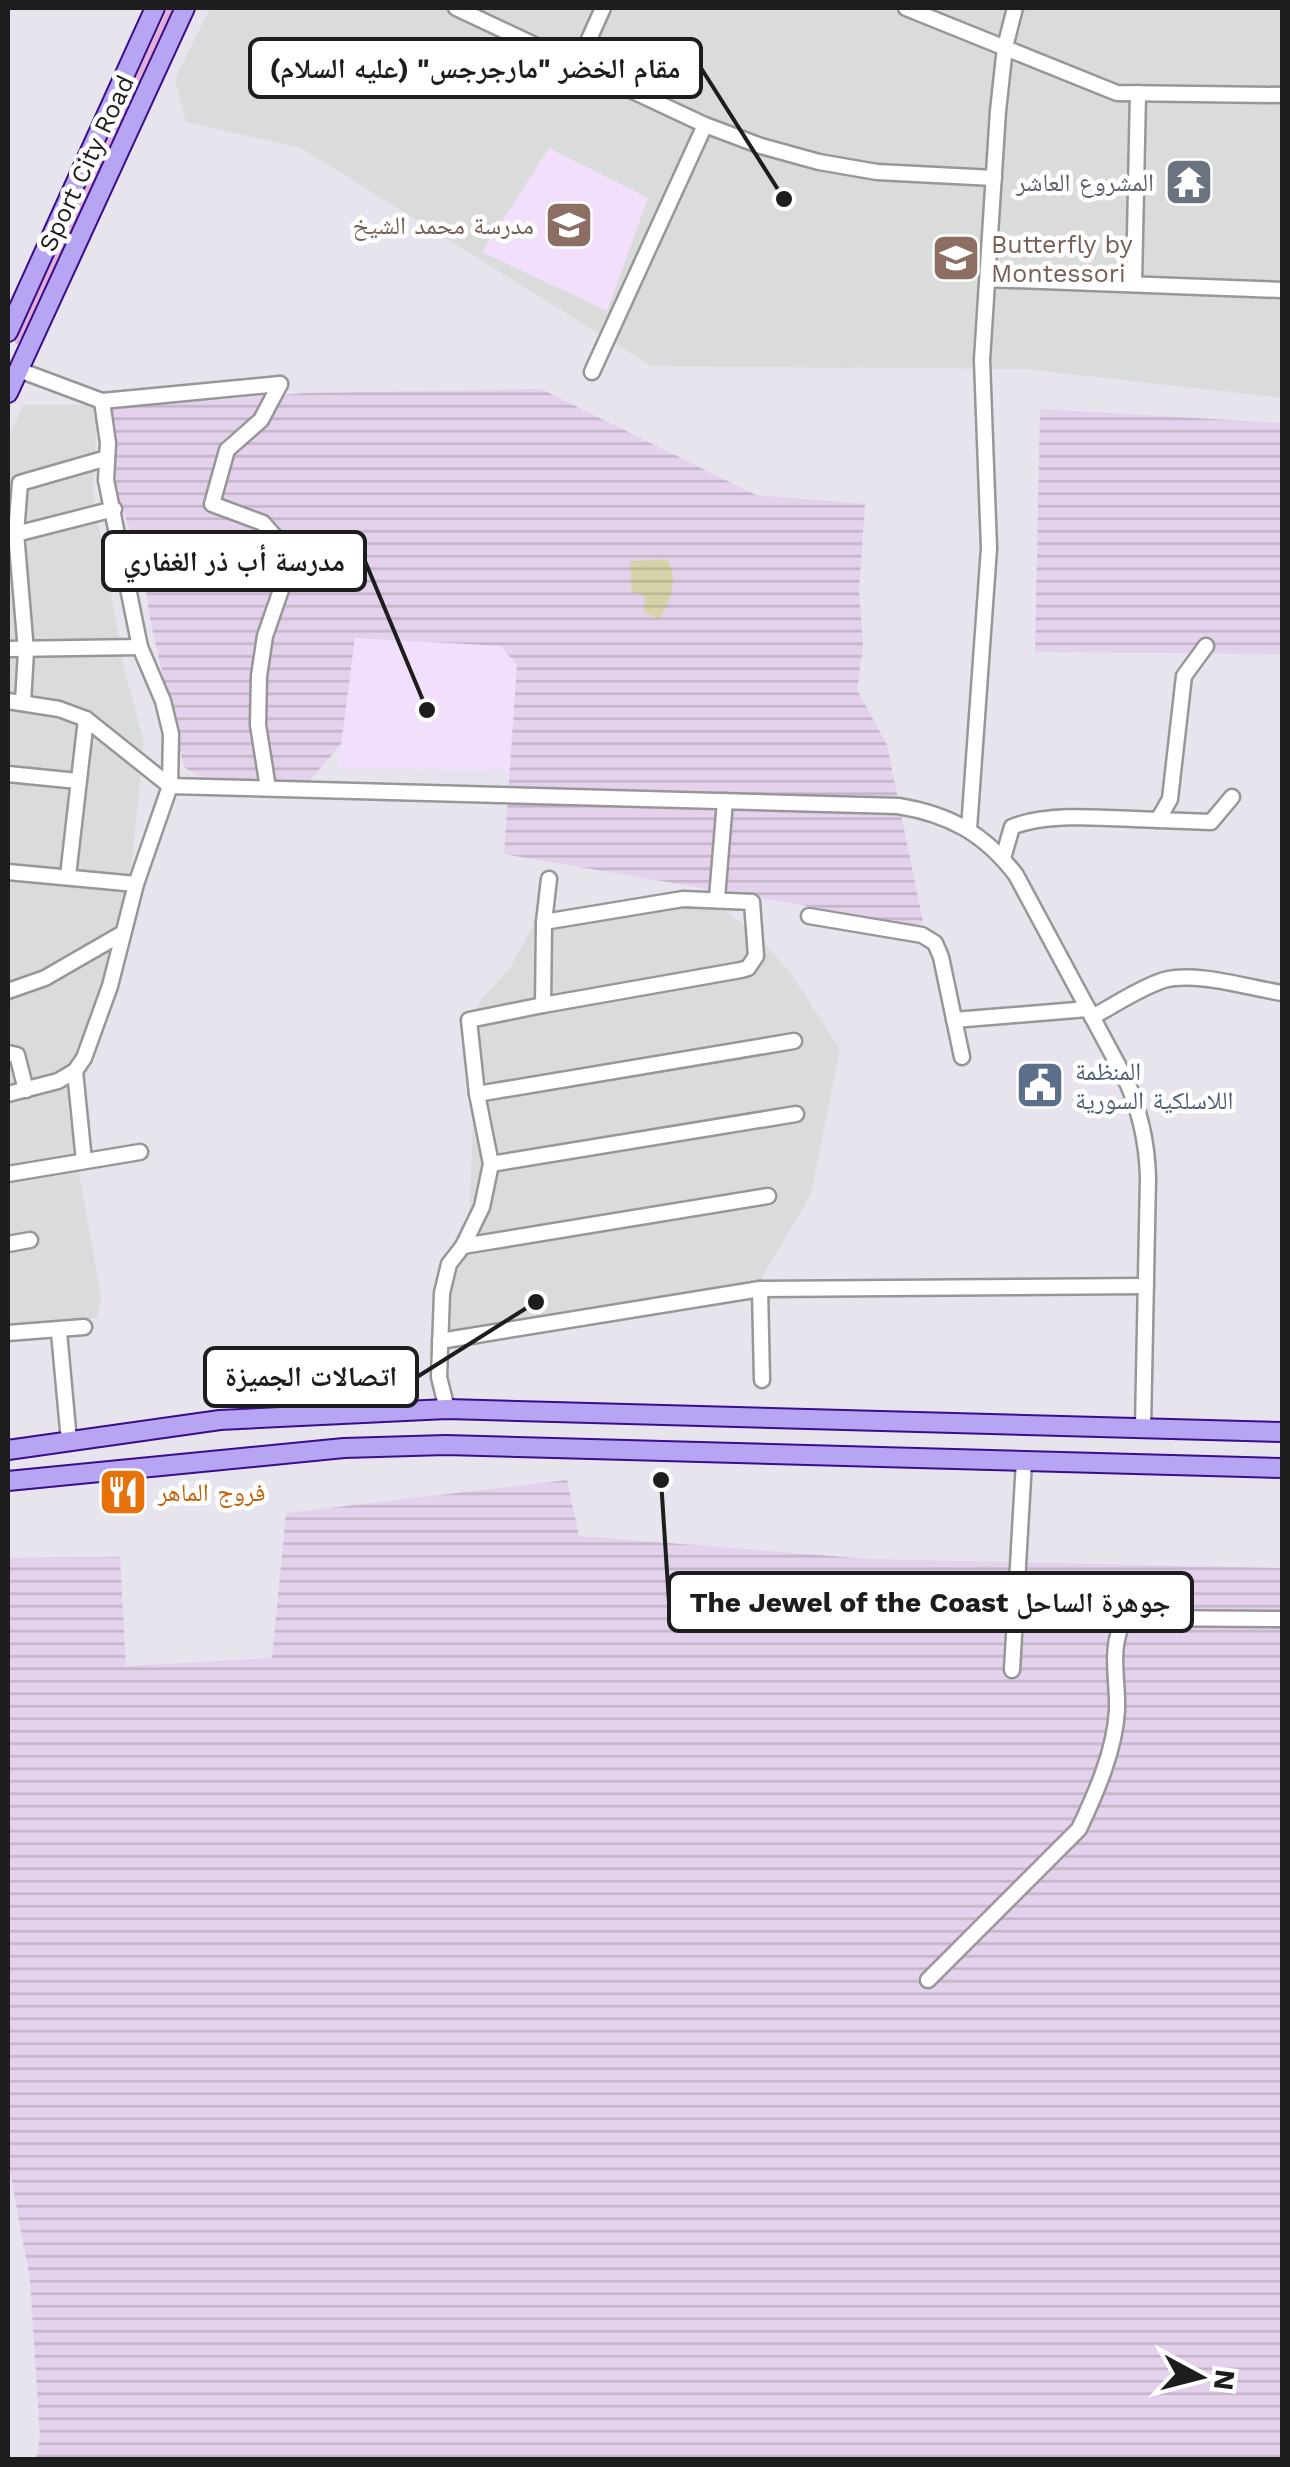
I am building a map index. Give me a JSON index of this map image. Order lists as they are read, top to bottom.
{
  "streets": {
    "main road": ["Sport City Road"]
  },
  "places": {
    "temple": ["المشروع العاشر"],
    "other": [
      "مقام الخضر \"مارجرجس\" (عليه السلام)",
      "مدرسة أب ذر الغفاري",
      "اتصالات الجميزة",
      "The Jewel of the Coast جوهرة الساحل"
    ],
    "school or university": ["مدرسة محمد الشيخ", "Butterfly by Montessori"],
    "public building": ["المنظمة اللاسلكية السورية"],
    "restaurant": ["فروج الماهر"]
  },
  "north": "right"
}
